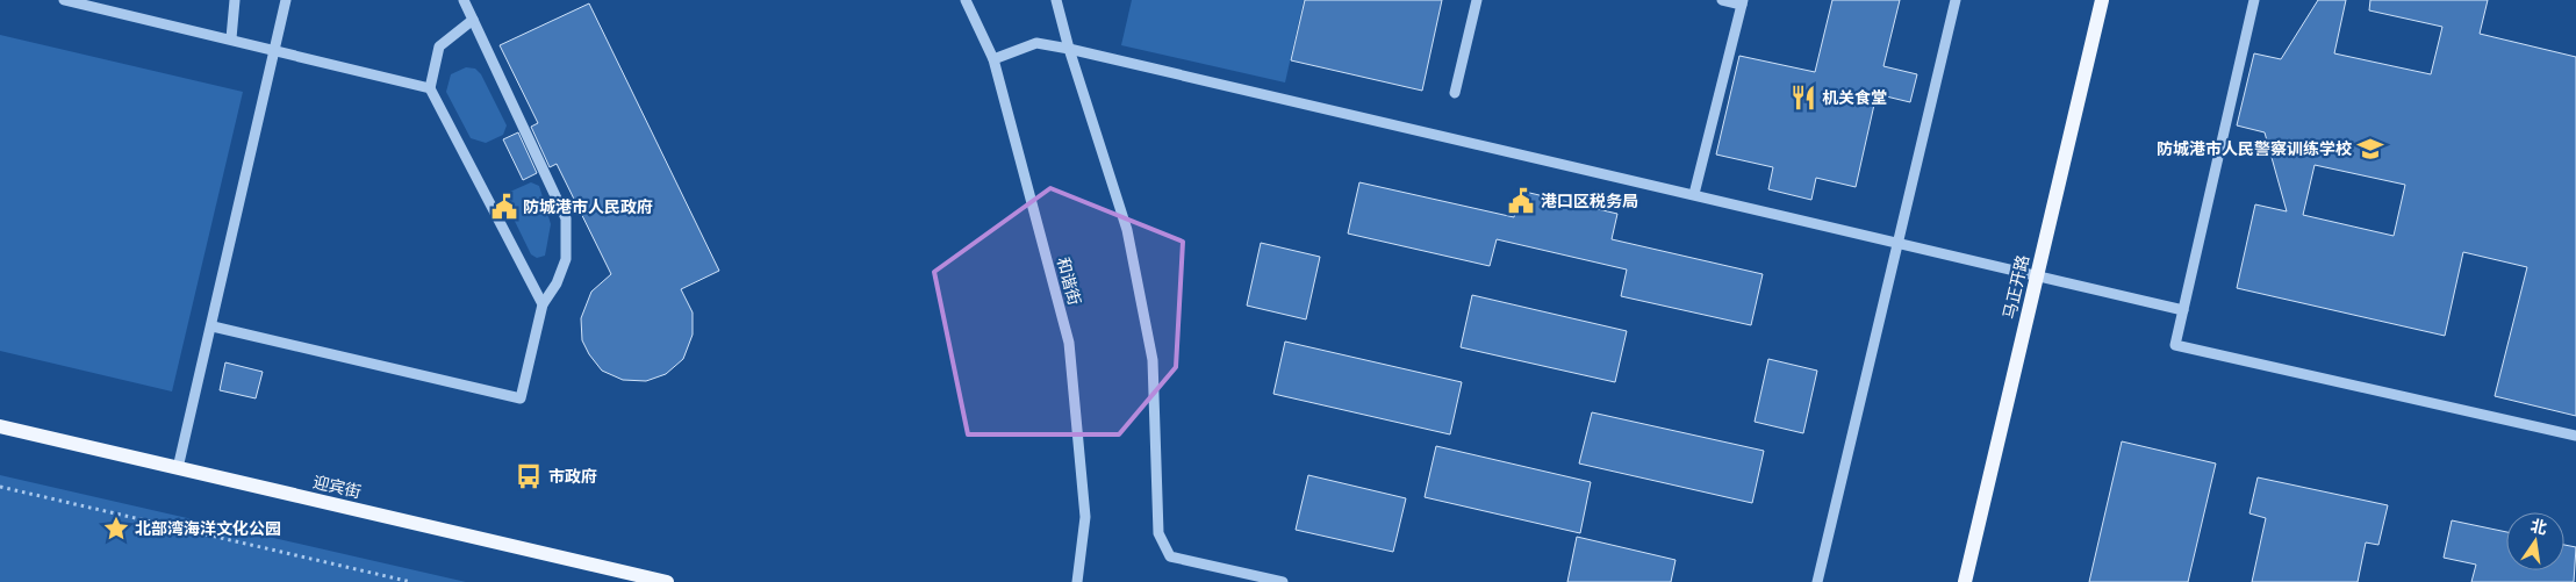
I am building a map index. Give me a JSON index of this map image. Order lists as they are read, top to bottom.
{
  "streets": {
    "main road": ["马正开路", "迎宾街"],
    "street": ["和谐街"]
  },
  "places": {
    "restaurant": ["机关食堂"],
    "school or university": ["防城港市人民警察训练学校"],
    "public building": ["港口区税务局", "防城港市人民政府"],
    "bus stop": ["市政府"],
    "place": ["北部湾海洋文化公园"]
  },
  "north": "top"
}
